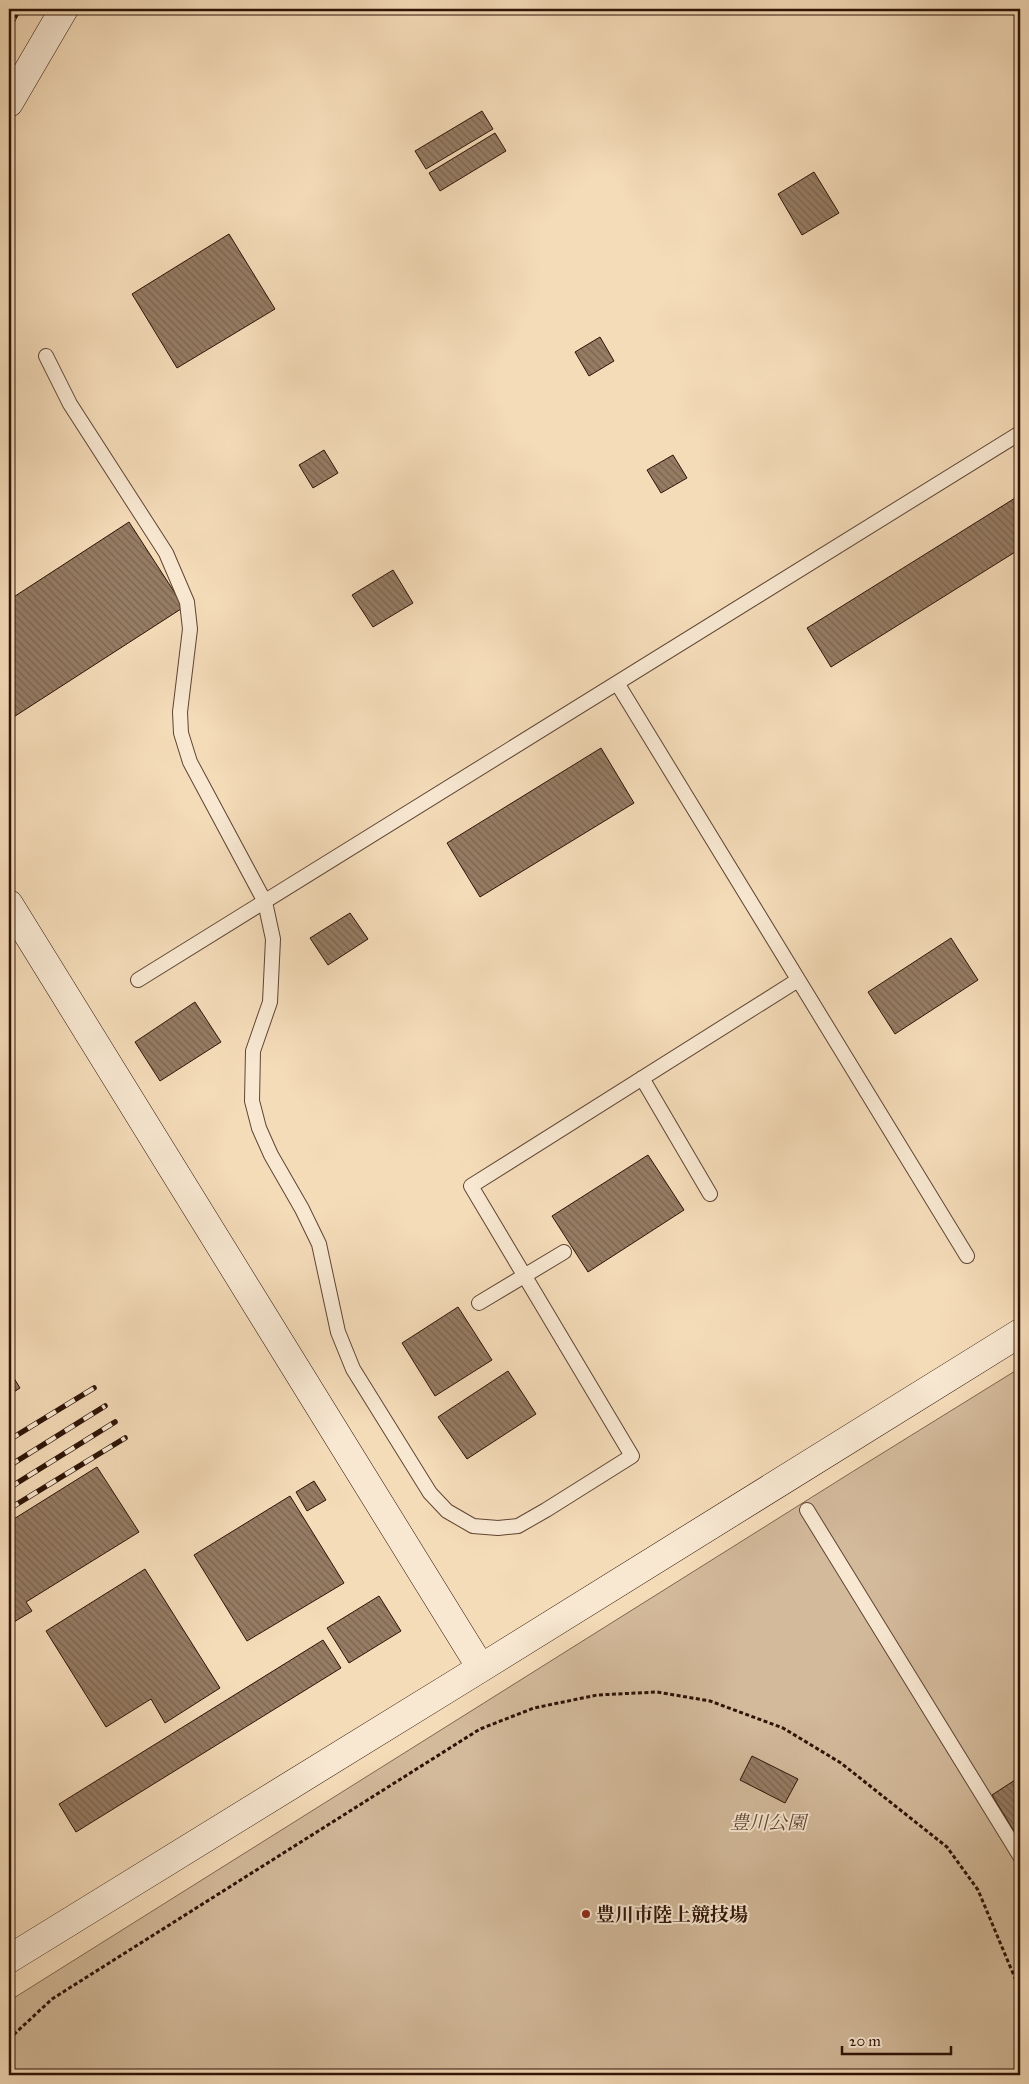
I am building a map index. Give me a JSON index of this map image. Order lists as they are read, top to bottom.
{
  "parks": ["豊川公園"],
  "places": ["豊川市陸上競技場"],
  "scale_bar": "20 m"
}
